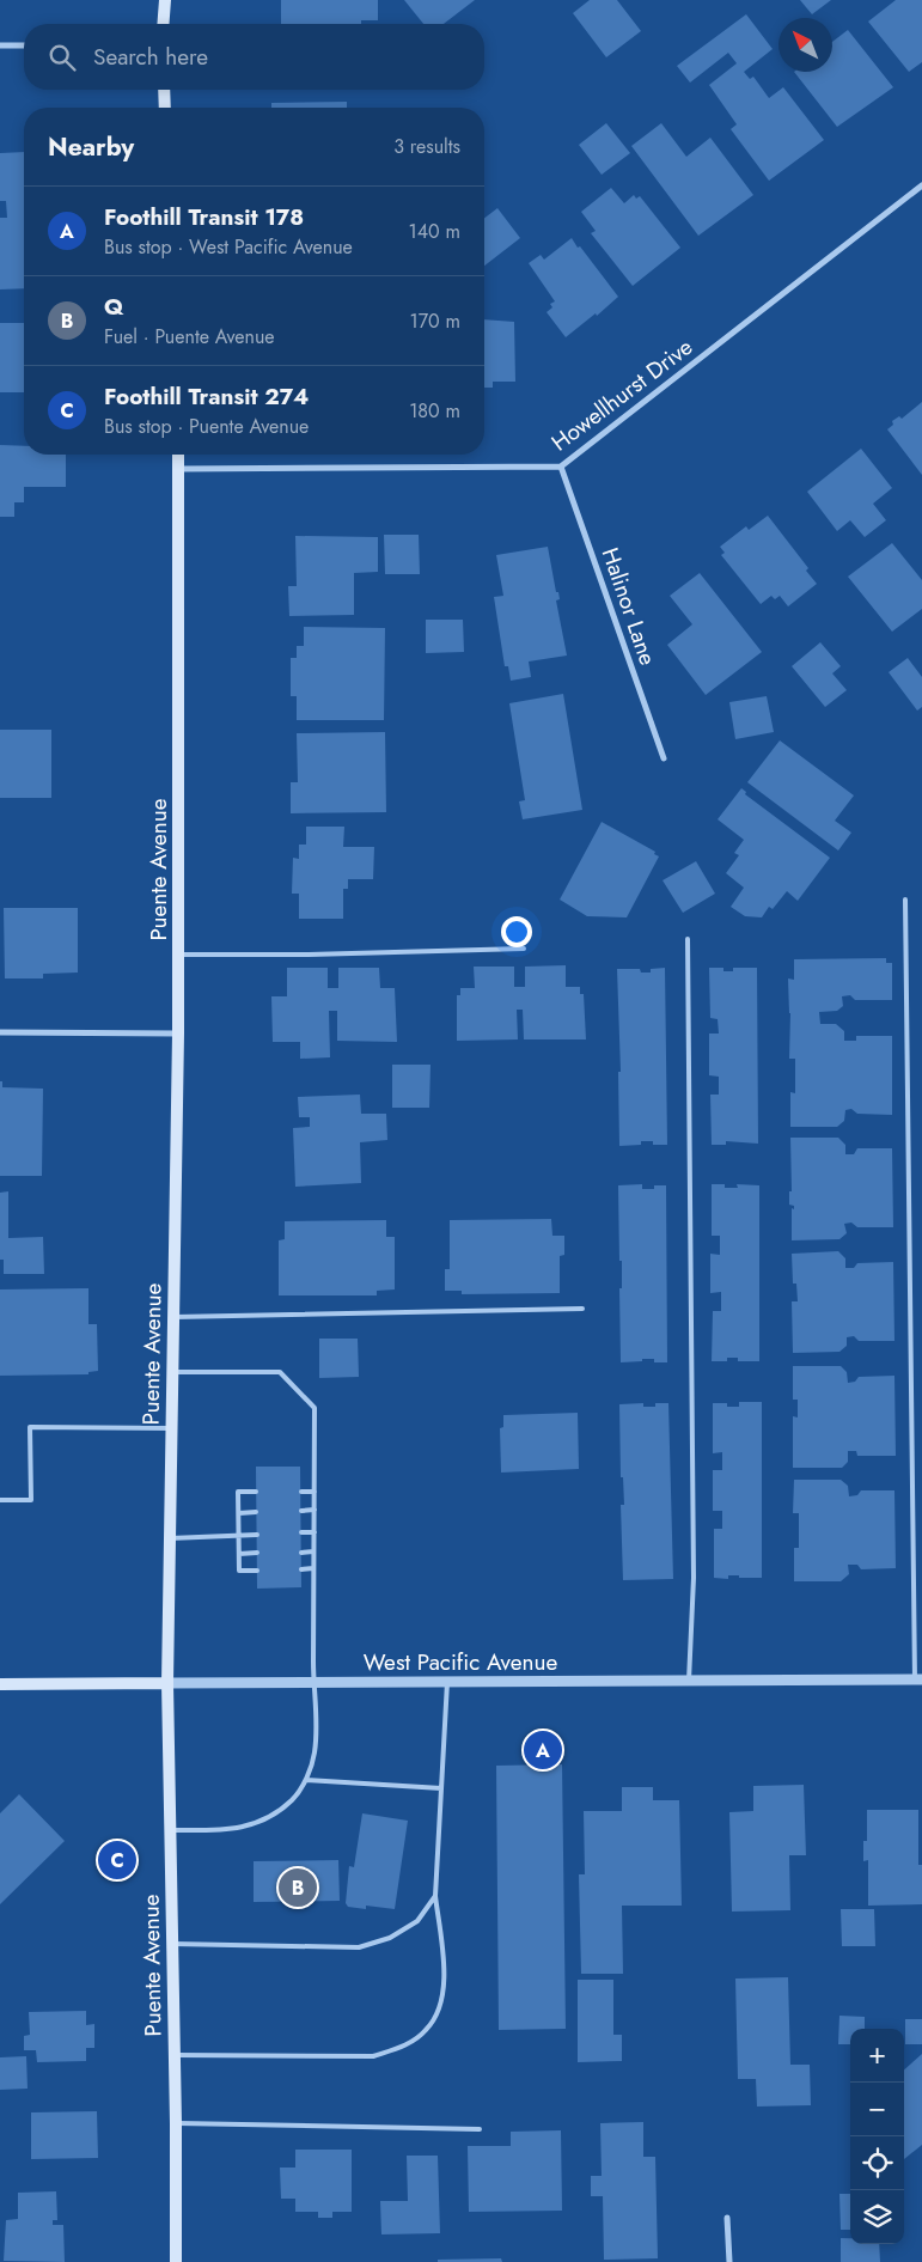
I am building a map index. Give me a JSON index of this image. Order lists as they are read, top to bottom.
{
  "streets": {
    "main road": ["Puente Avenue", "West Pacific Avenue"],
    "street": ["Howellhurst Drive", "Halinor Lane"]
  },
  "crossings": [
    ["Howellhurst Drive", "Halinor Lane"],
    ["Howellhurst Drive", "Puente Avenue"],
    ["Puente Avenue", "West Pacific Avenue"]
  ],
  "north": "top left",
  "page": {
    "search": "Search here",
    "heading": ["Nearby", "3 results"],
    "list": [
      {
        "mark": "A",
        "name": "Foothill Transit 178",
        "note": "Bus stop · West Pacific Avenue",
        "value": "140 m"
      },
      {
        "mark": "B",
        "name": "Q",
        "note": "Fuel · Puente Avenue",
        "value": "170 m"
      },
      {
        "mark": "C",
        "name": "Foothill Transit 274",
        "note": "Bus stop · Puente Avenue",
        "value": "180 m"
      }
    ],
    "pins": ["A", "C", "B"],
    "map_buttons": ["+", "−"]
  }
}
